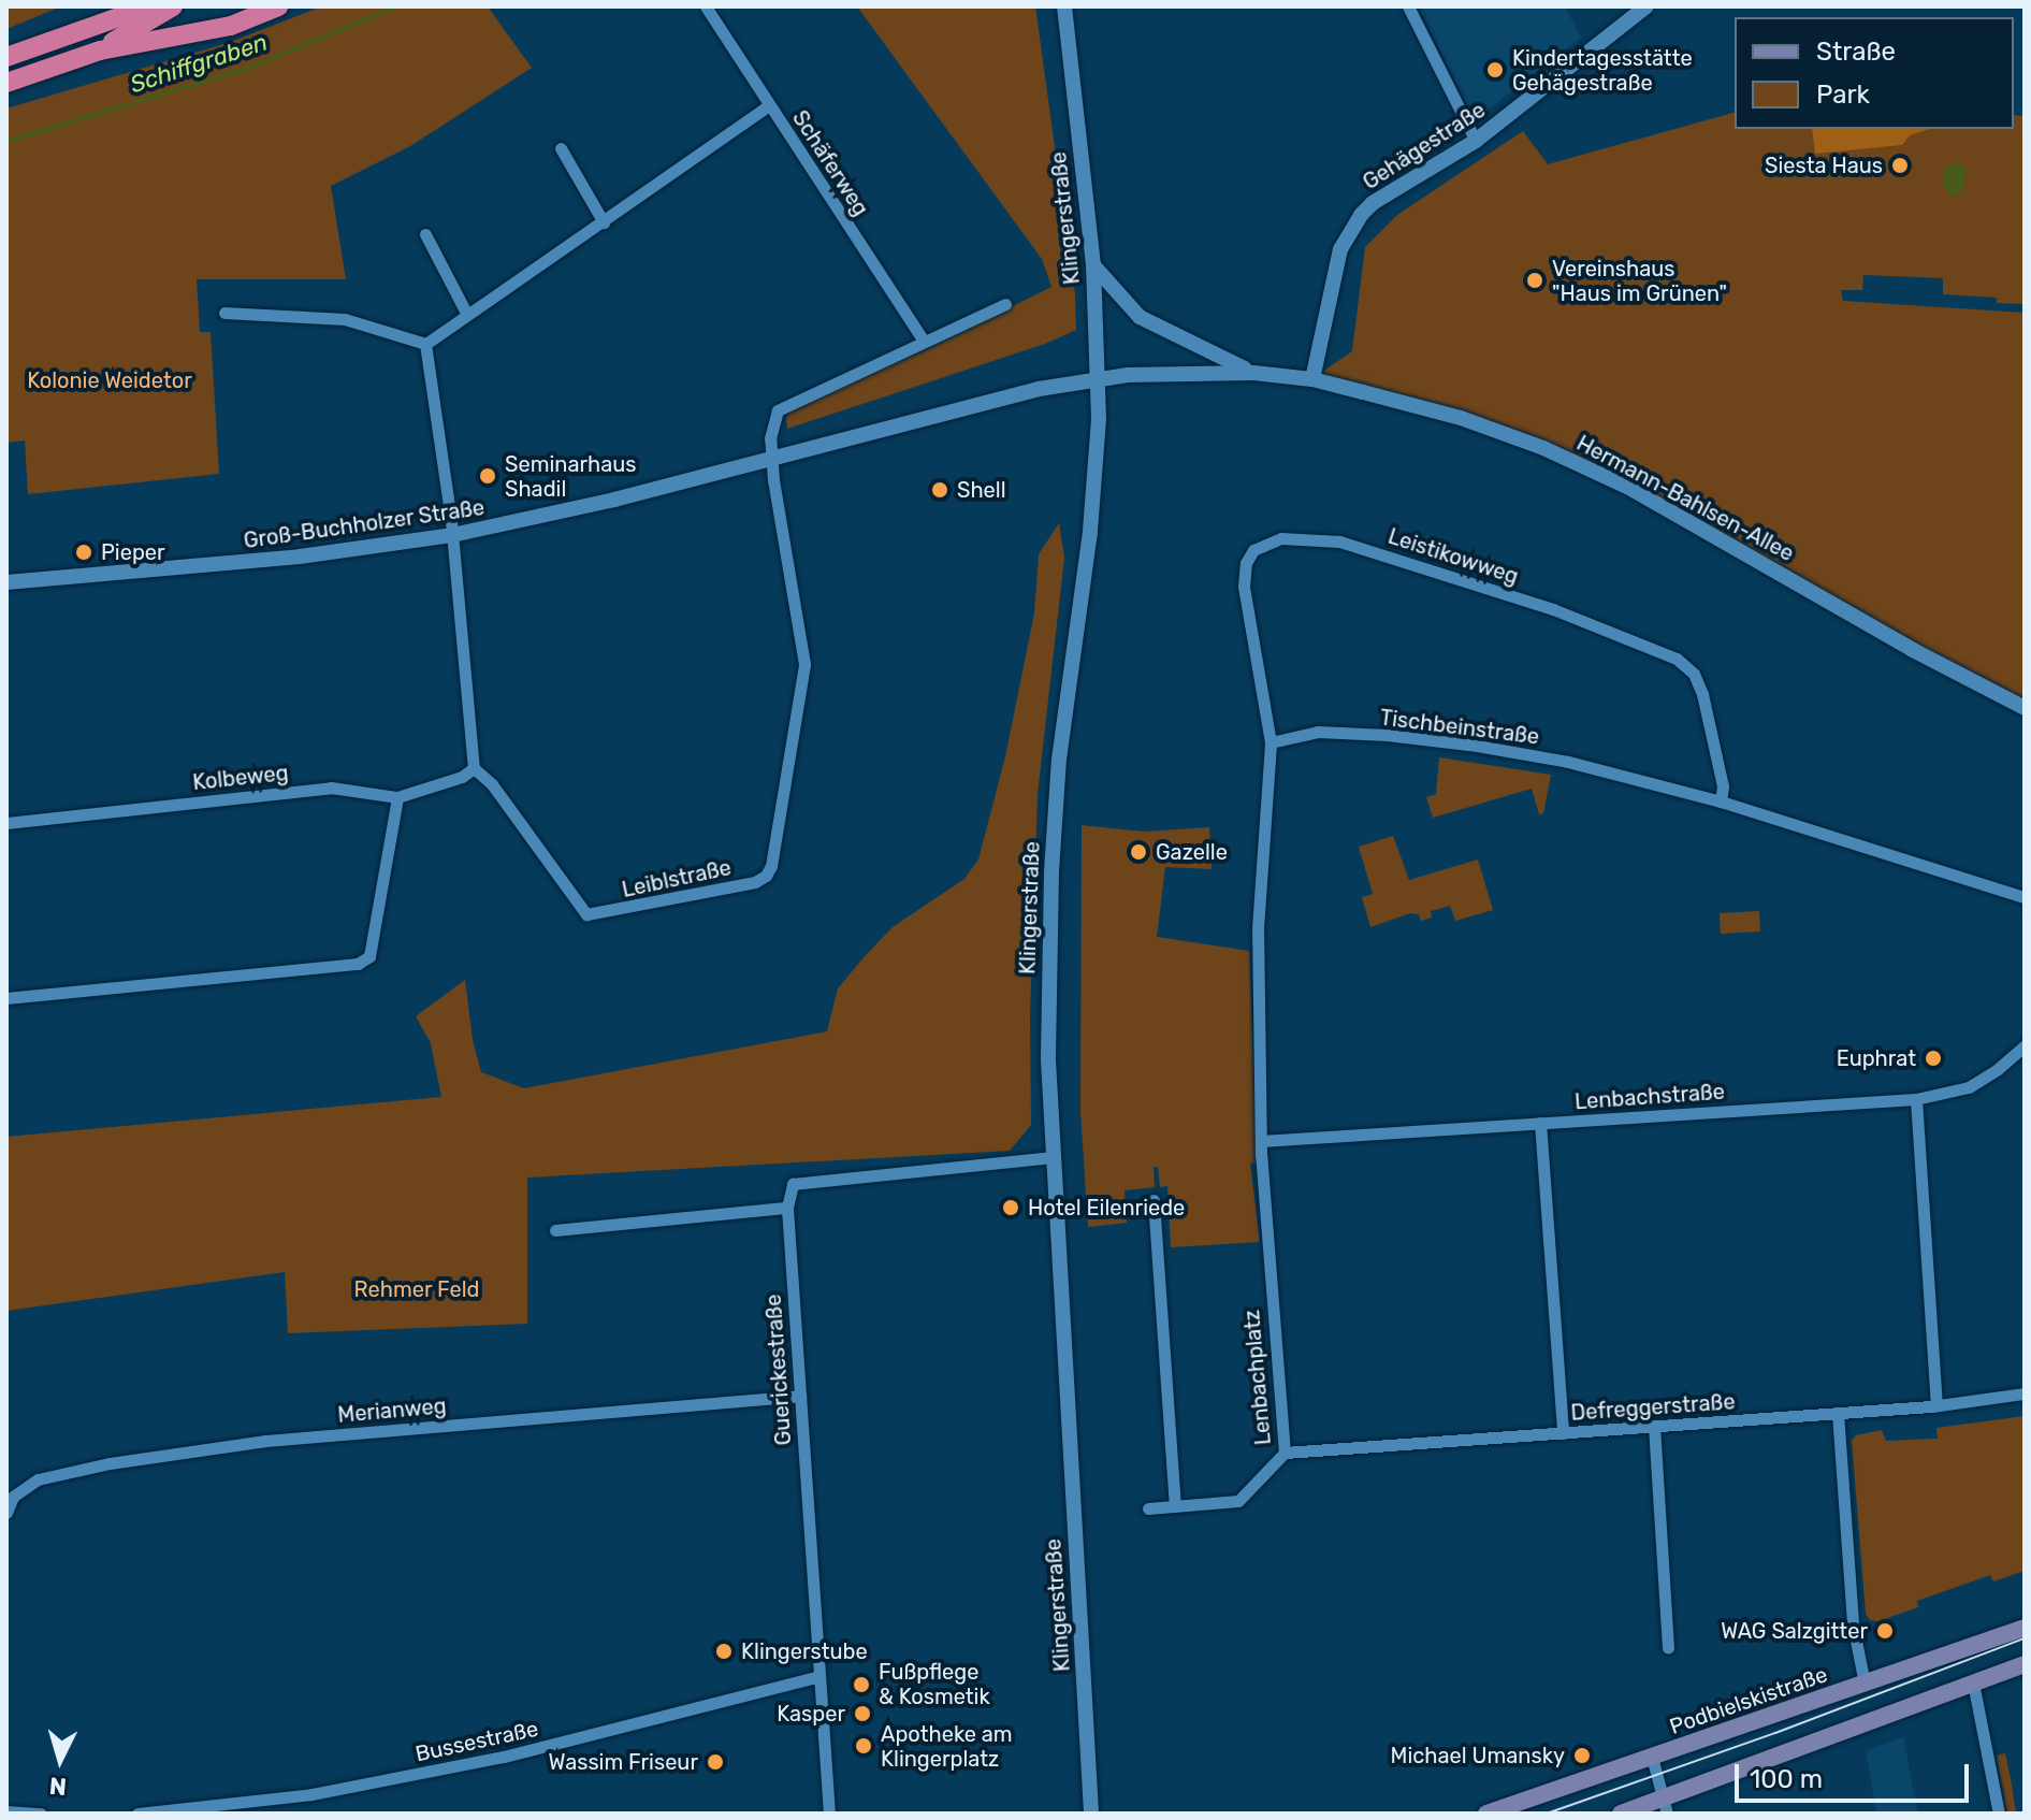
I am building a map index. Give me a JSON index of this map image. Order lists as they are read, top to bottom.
{
  "streets": {
    "main road": ["Podbielskistraße"],
    "street": [
      "Gehägestraße",
      "Schäferweg",
      "Klingerstraße",
      "Hermann-Bahlsen-Allee",
      "Groß-Buchholzer Straße",
      "Leistikowweg",
      "Tischbeinstraße",
      "Kolbeweg",
      "Leiblstraße",
      "Lenbachstraße",
      "Guerickestraße",
      "Lenbachplatz",
      "Defreggerstraße",
      "Merianweg",
      "Bussestraße"
    ]
  },
  "crossings": [
    ["Gehägestraße", "Hermann-Bahlsen-Allee"],
    ["Klingerstraße", "Hermann-Bahlsen-Allee"],
    ["Klingerstraße", "Groß-Buchholzer Straße"],
    ["Hermann-Bahlsen-Allee", "Groß-Buchholzer Straße"],
    ["Groß-Buchholzer Straße", "Leiblstraße"],
    ["Leistikowweg", "Tischbeinstraße"],
    ["Kolbeweg", "Leiblstraße"],
    ["Lenbachstraße", "Lenbachplatz"],
    ["Guerickestraße", "Merianweg"],
    ["Guerickestraße", "Bussestraße"],
    ["Lenbachplatz", "Defreggerstraße"]
  ],
  "water": ["Schiffgraben"],
  "parks": ["Kolonie Weidetor", "Rehmer Feld"],
  "places": [
    "Kindertagesstätte Gehägestraße",
    "Siesta Haus",
    "Vereinshaus \"Haus im Grünen\"",
    "Seminarhaus Shadil",
    "Shell",
    "Pieper",
    "Gazelle",
    "Euphrat",
    "Hotel Eilenriede",
    "WAG Salzgitter",
    "Klingerstube",
    "Fußpflege & Kosmetik",
    "Kasper",
    "Apotheke am Klingerplatz",
    "Michael Umansky",
    "Wassim Friseur"
  ],
  "legend": ["Straße", "Park"],
  "scale_bar": "100 m",
  "north": "bottom"
}
